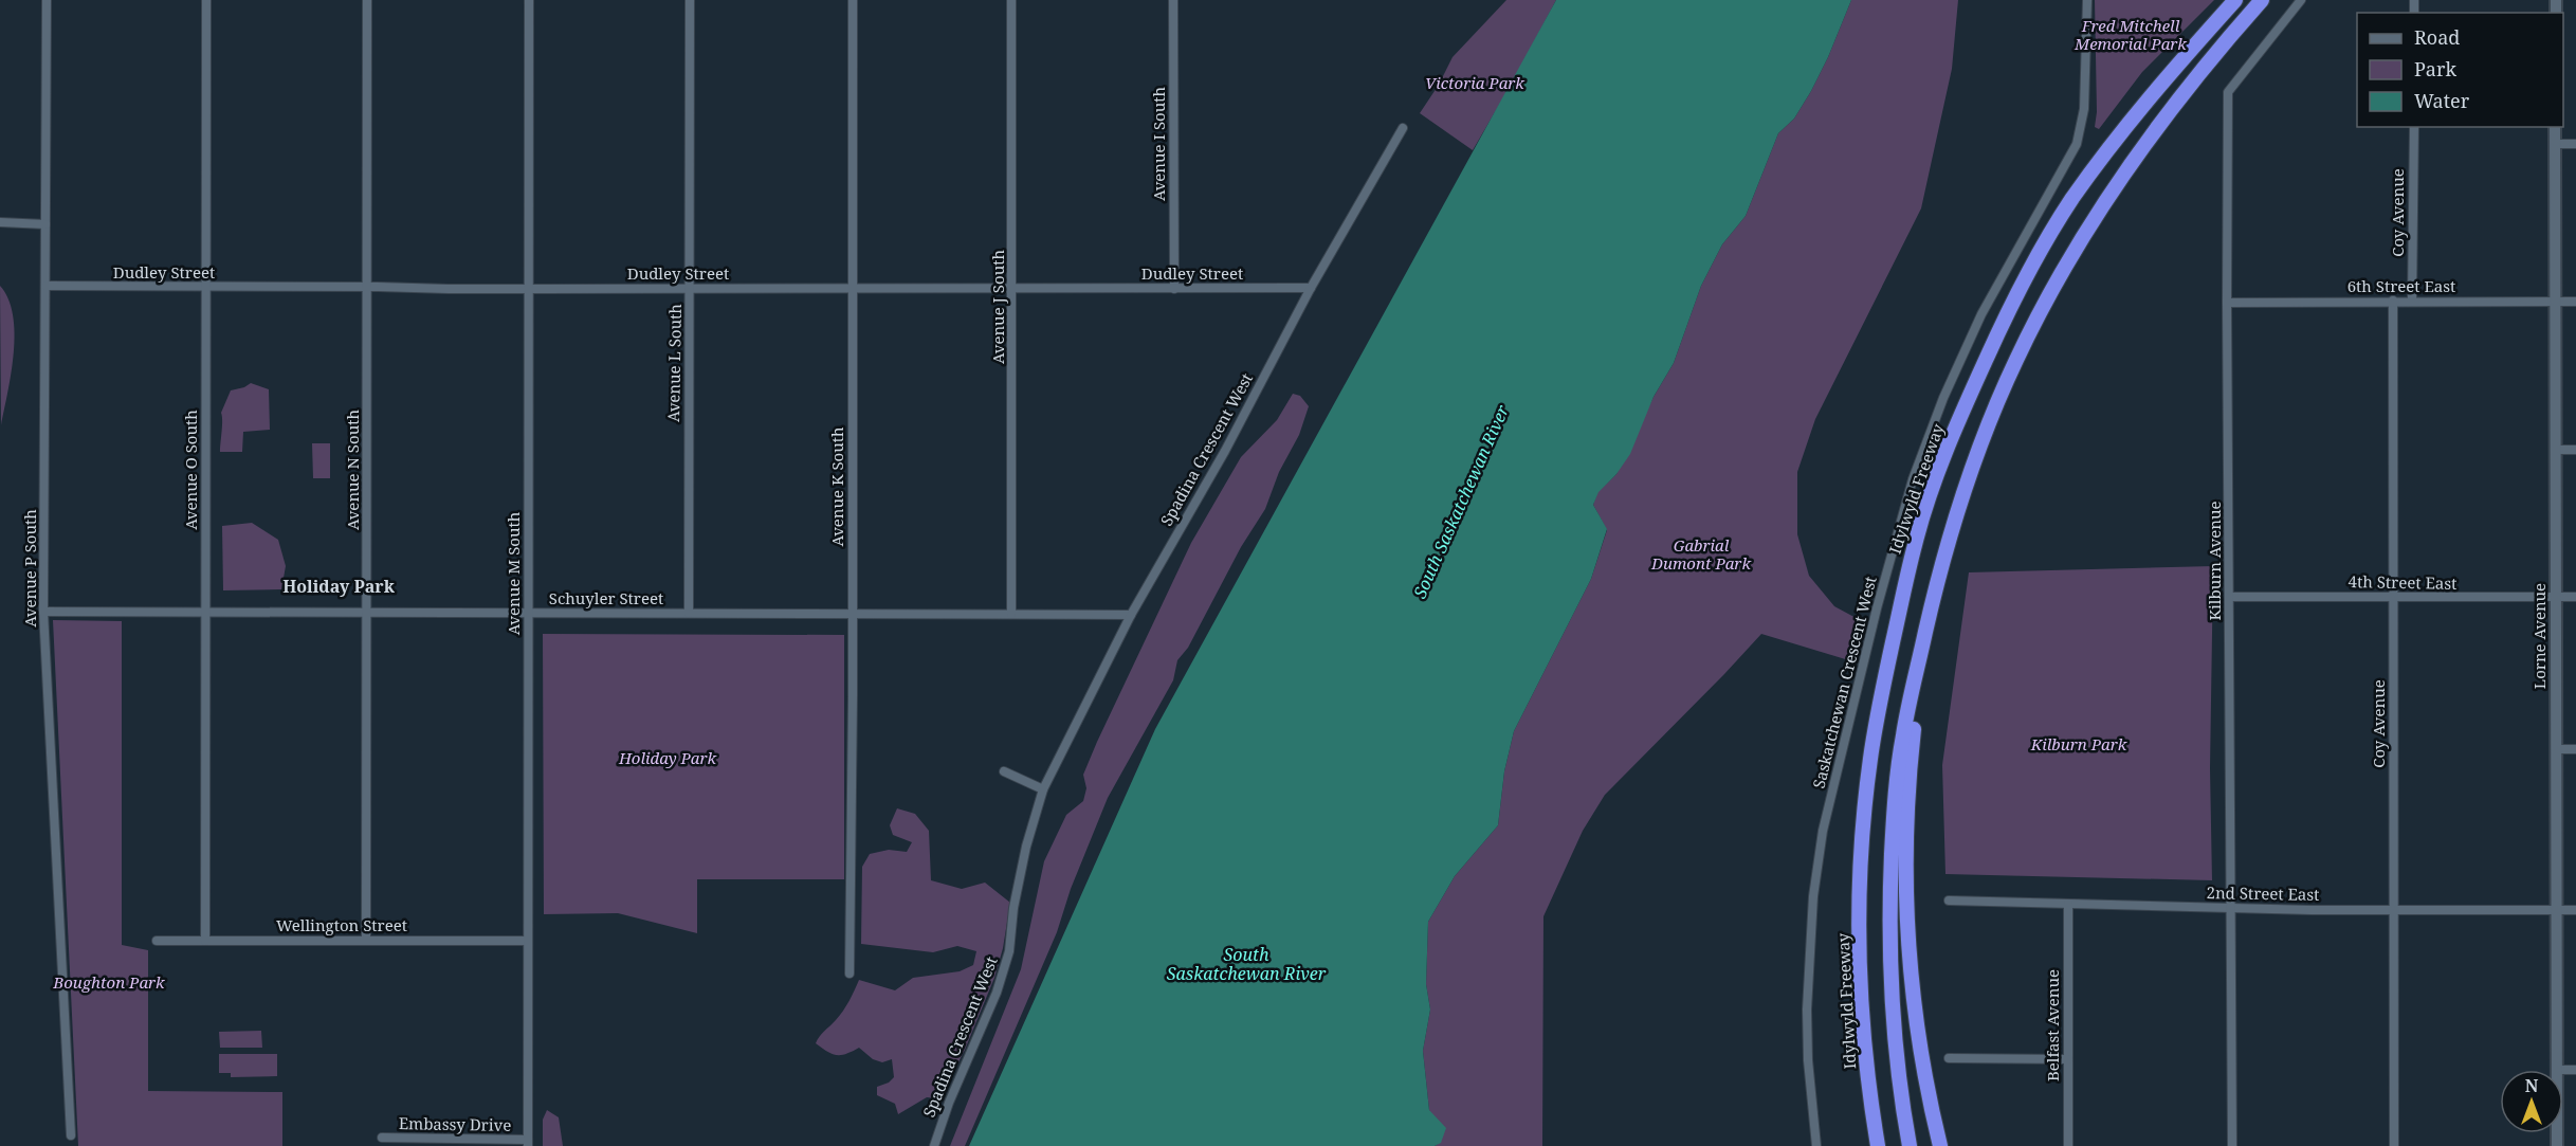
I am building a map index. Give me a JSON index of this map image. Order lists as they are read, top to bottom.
{
  "streets": {
    "highway": ["Idylwyld Freeway"],
    "main road": ["Lorne Avenue"],
    "street": [
      "Avenue I South",
      "Coy Avenue",
      "Dudley Street",
      "6th Street East",
      "Avenue J South",
      "Avenue L South",
      "Spadina Crescent West",
      "Avenue O South",
      "Avenue N South",
      "Avenue K South",
      "Kilburn Avenue",
      "Avenue P South",
      "Avenue M South",
      "4th Street East",
      "Schuyler Street",
      "Saskatchewan Crescent West",
      "2nd Street East",
      "Wellington Street",
      "Belfast Avenue",
      "Embassy Drive"
    ]
  },
  "crossings": [
    ["Avenue I South", "Dudley Street"],
    ["Coy Avenue", "6th Street East"],
    ["Coy Avenue", "4th Street East"],
    ["Coy Avenue", "2nd Street East"],
    ["Dudley Street", "Avenue J South"],
    ["Dudley Street", "Avenue L South"],
    ["Dudley Street", "Spadina Crescent West"],
    ["Dudley Street", "Avenue O South"],
    ["Dudley Street", "Avenue N South"],
    ["Dudley Street", "Avenue K South"],
    ["Dudley Street", "Avenue P South"],
    ["Dudley Street", "Avenue M South"],
    ["6th Street East", "Kilburn Avenue"],
    ["6th Street East", "Lorne Avenue"],
    ["Avenue J South", "Schuyler Street"],
    ["Avenue L South", "Schuyler Street"],
    ["Spadina Crescent West", "Schuyler Street"],
    ["Avenue O South", "Schuyler Street"],
    ["Avenue O South", "Wellington Street"],
    ["Avenue N South", "Schuyler Street"],
    ["Avenue N South", "Wellington Street"],
    ["Avenue K South", "Schuyler Street"],
    ["Kilburn Avenue", "4th Street East"],
    ["Kilburn Avenue", "2nd Street East"],
    ["Avenue P South", "Schuyler Street"],
    ["Avenue M South", "Schuyler Street"],
    ["Avenue M South", "Wellington Street"],
    ["Avenue M South", "Embassy Drive"],
    ["4th Street East", "Lorne Avenue"],
    ["Lorne Avenue", "2nd Street East"],
    ["2nd Street East", "Belfast Avenue"]
  ],
  "districts": ["Holiday Park"],
  "water": ["South Saskatchewan River"],
  "parks": [
    "Fred Mitchell Memorial Park",
    "Victoria Park",
    "Gabrial Dumont Park",
    "Kilburn Park",
    "Holiday Park",
    "Boughton Park"
  ],
  "legend": ["Road", "Park", "Water"],
  "north": "top"
}
